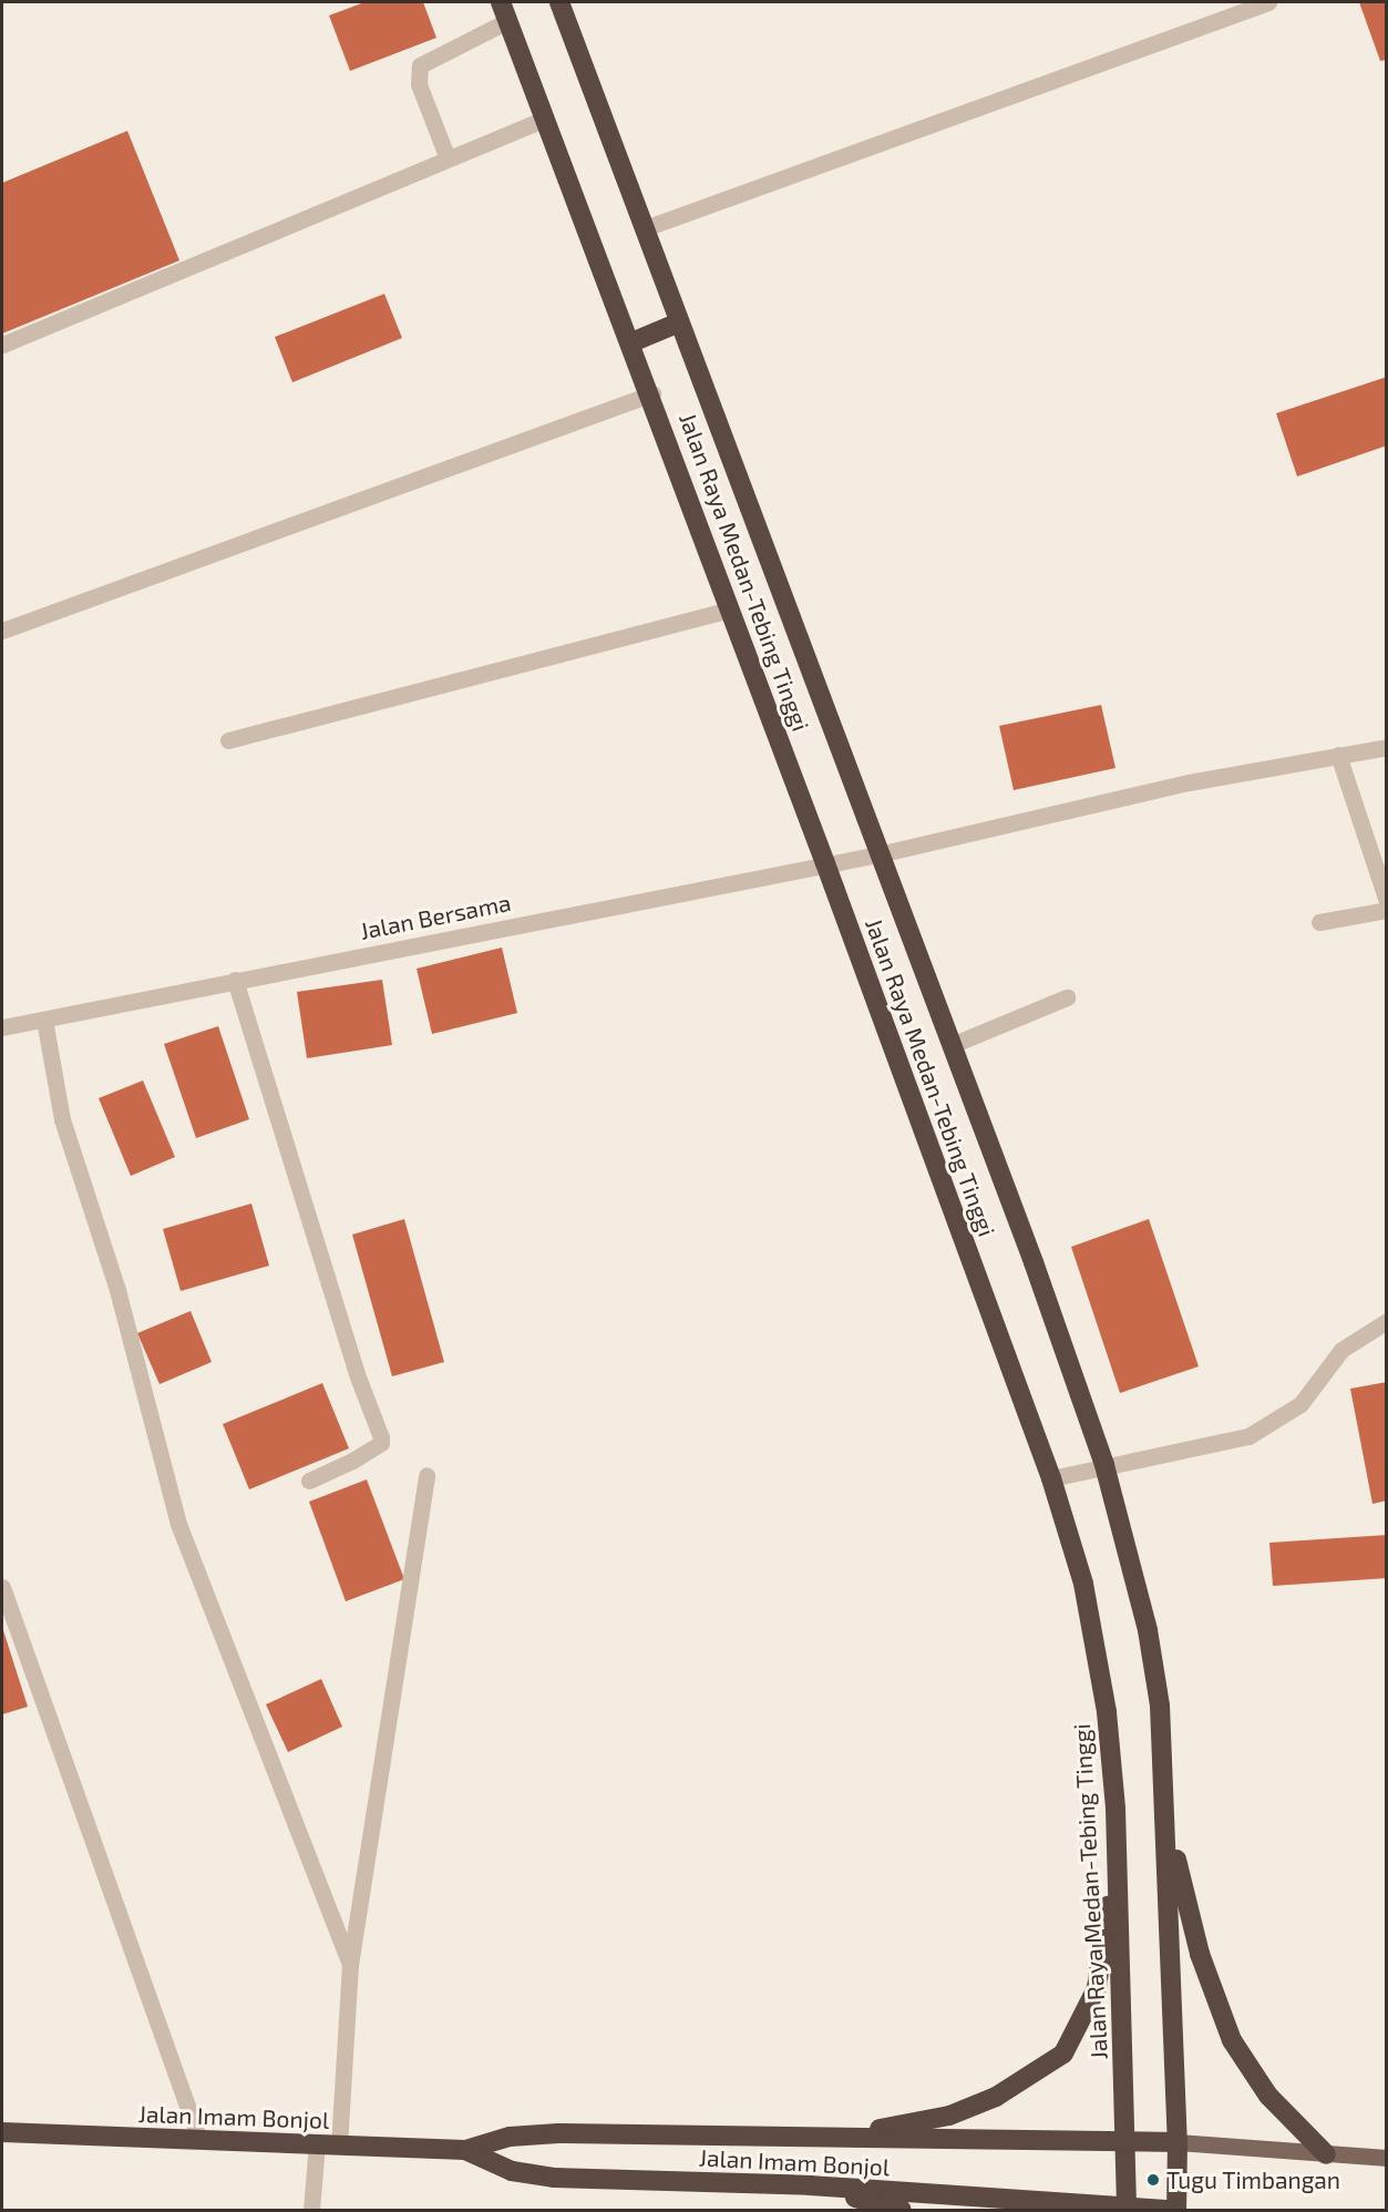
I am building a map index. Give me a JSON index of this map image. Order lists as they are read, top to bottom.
{
  "streets": {
    "highway": ["Jalan Raya Medan-Tebing Tinggi", "Jalan Imam Bonjol"],
    "street": ["Jalan Bersama"]
  },
  "crossings": [
    ["Jalan Raya Medan-Tebing Tinggi", "Jalan Bersama"],
    ["Jalan Raya Medan-Tebing Tinggi", "Jalan Imam Bonjol"]
  ],
  "places": ["Tugu Timbangan"]
}
